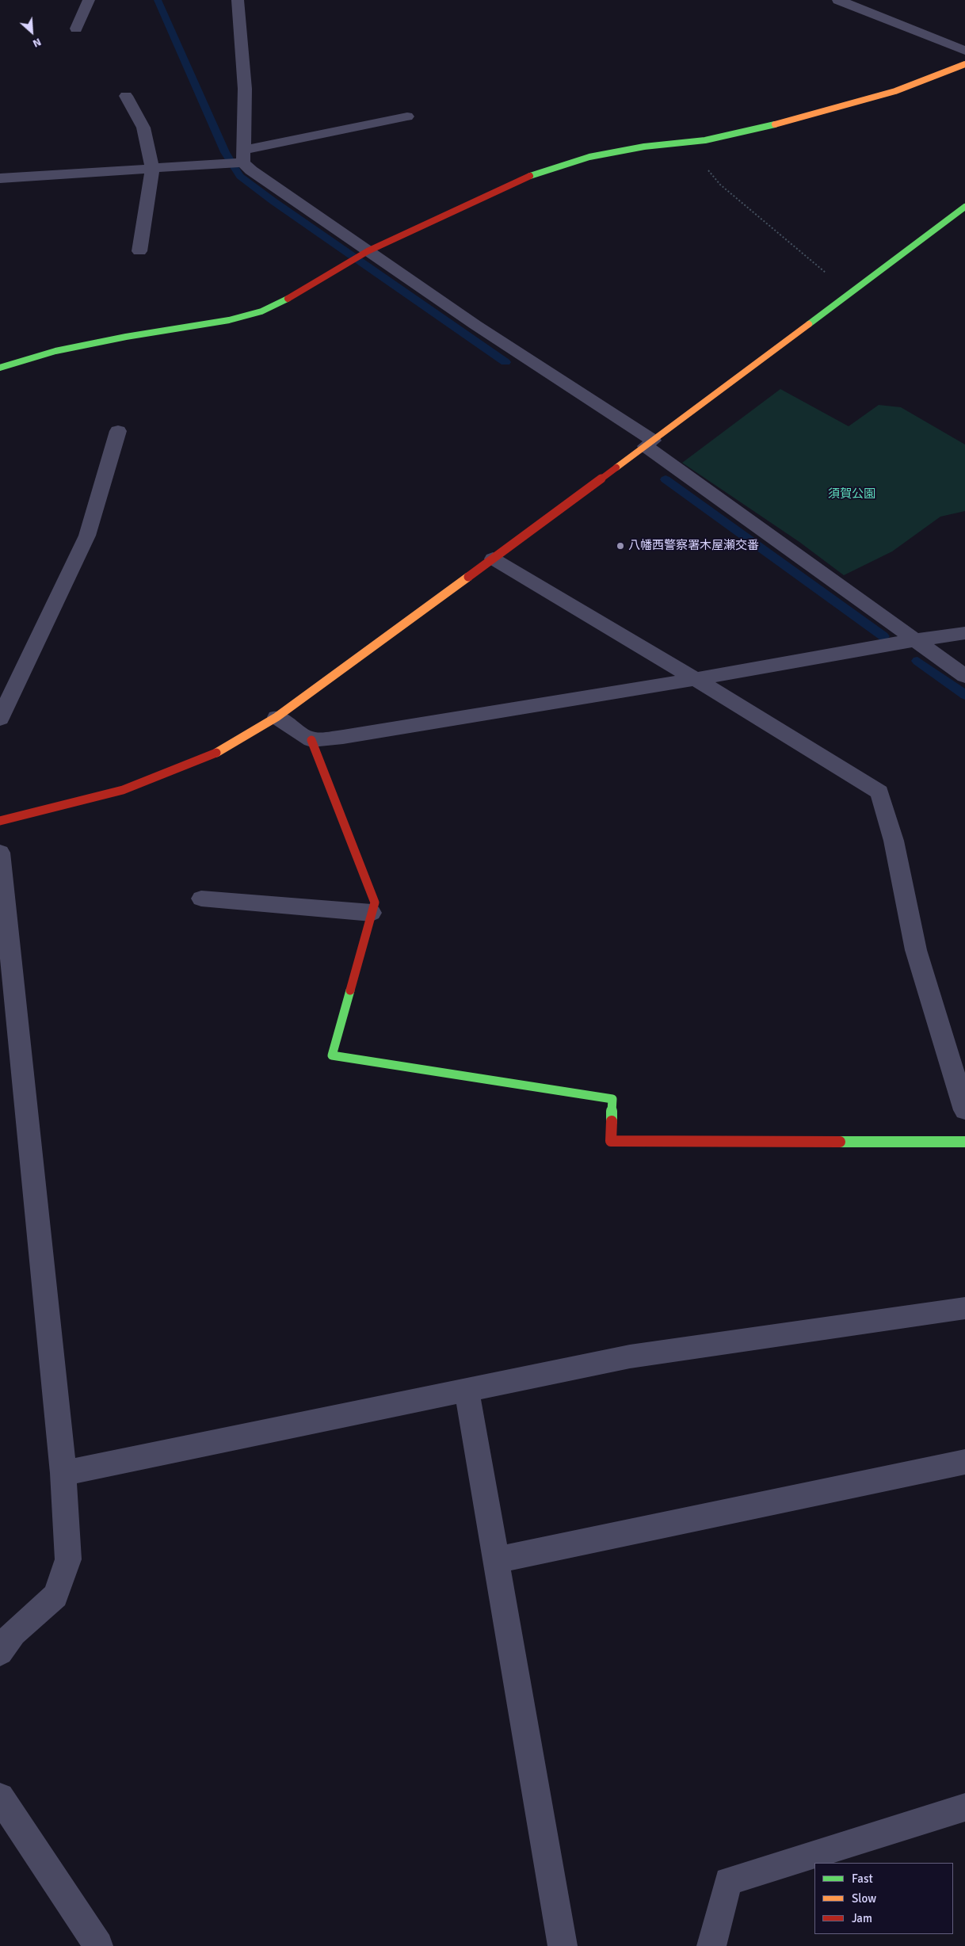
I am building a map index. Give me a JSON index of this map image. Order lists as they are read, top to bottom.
{
  "parks": ["須賀公園"],
  "places": ["八幡西警察署木屋瀬交番"],
  "legend": ["Fast", "Slow", "Jam"],
  "north": "bottom right"
}
